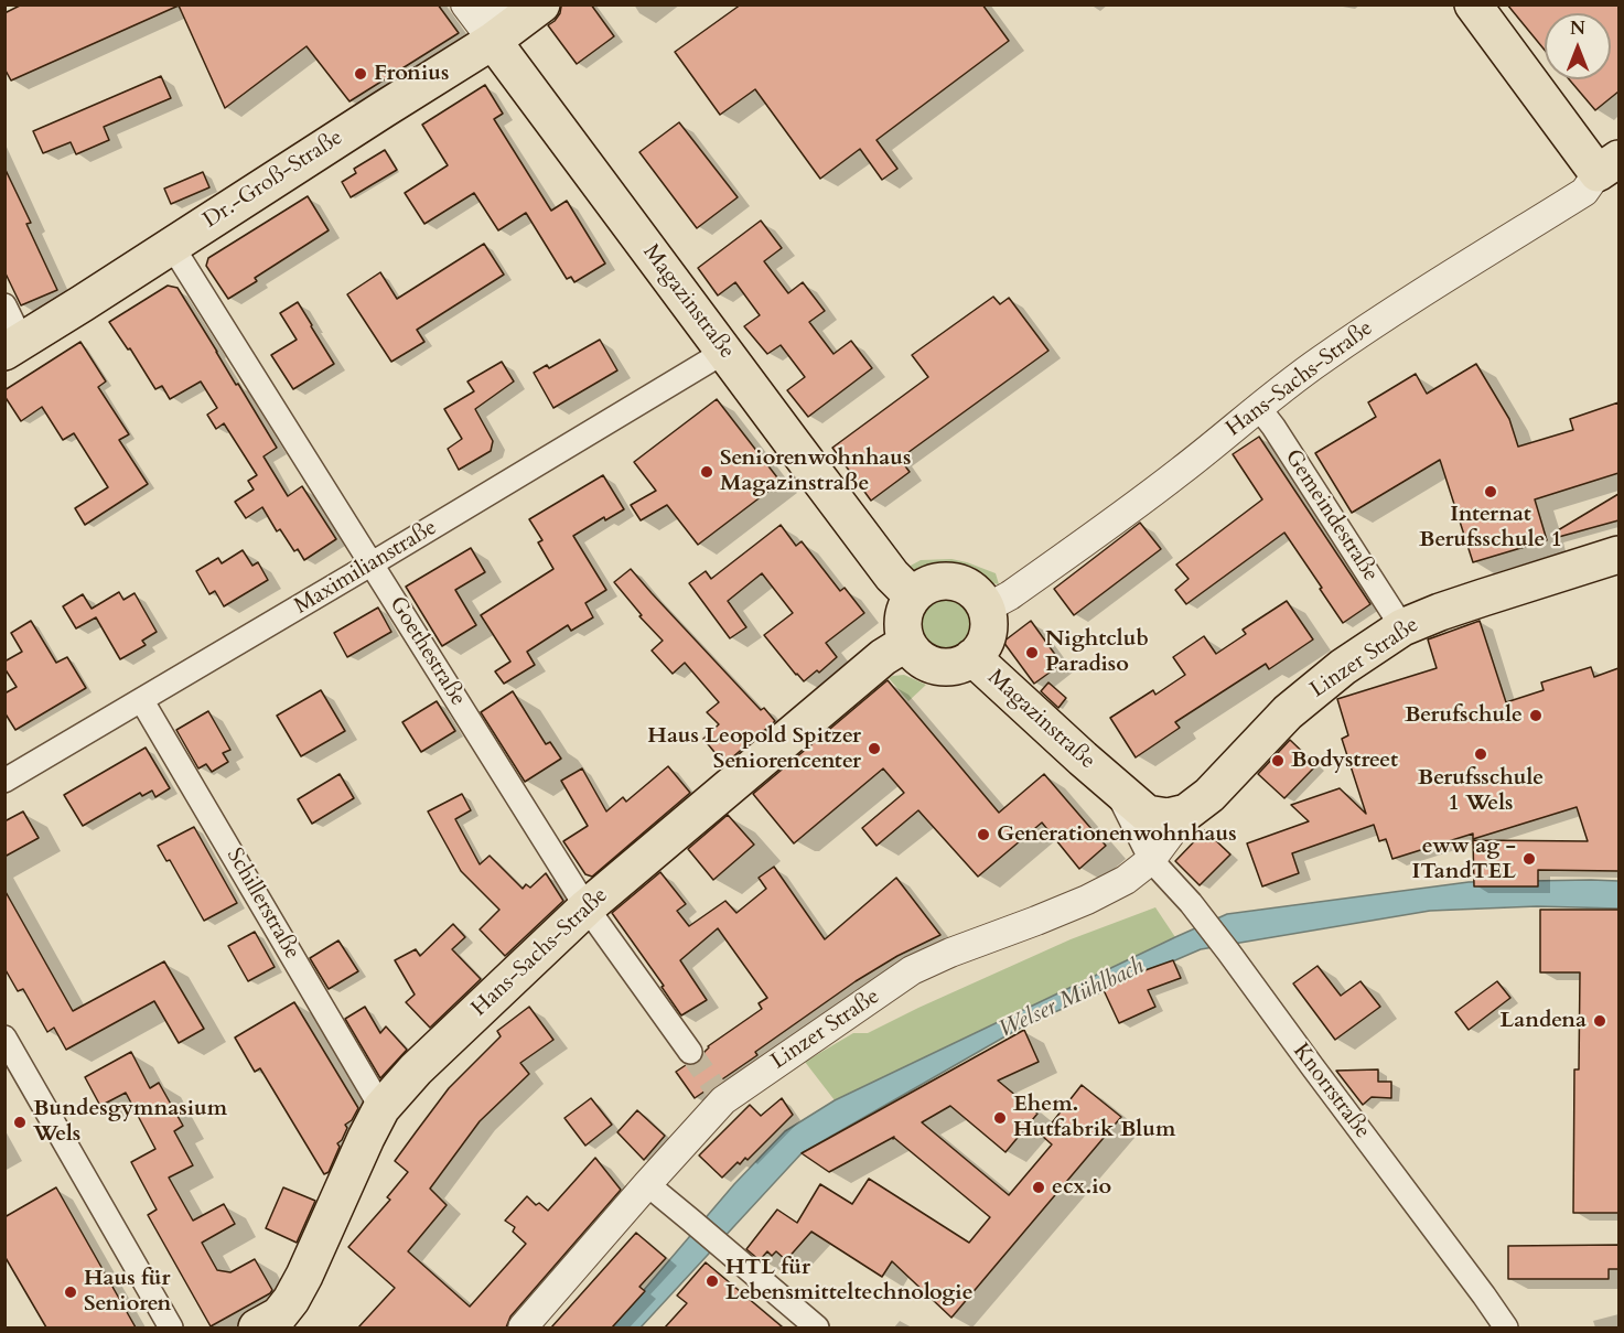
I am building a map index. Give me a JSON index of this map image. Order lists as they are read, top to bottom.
{
  "streets": {
    "main road": [
      "Dr.-Groß-Straße",
      "Magazinstraße",
      "Hans-Sachs-Straße",
      "Linzer Straße"
    ],
    "street": [
      "Gemeindestraße",
      "Maximilianstraße",
      "Goethestraße",
      "Schillerstraße",
      "Knorrstraße"
    ]
  },
  "crossings": [
    ["Dr.-Groß-Straße", "Magazinstraße"],
    ["Dr.-Groß-Straße", "Goethestraße"],
    ["Magazinstraße", "Hans-Sachs-Straße"],
    ["Magazinstraße", "Maximilianstraße"],
    ["Magazinstraße", "Linzer Straße"],
    ["Magazinstraße", "Knorrstraße"],
    ["Hans-Sachs-Straße", "Gemeindestraße"],
    ["Hans-Sachs-Straße", "Goethestraße"],
    ["Hans-Sachs-Straße", "Schillerstraße"],
    ["Gemeindestraße", "Linzer Straße"],
    ["Maximilianstraße", "Goethestraße"],
    ["Maximilianstraße", "Schillerstraße"],
    ["Linzer Straße", "Knorrstraße"]
  ],
  "water": ["Welser Mühlbach"],
  "places": [
    "Fronius",
    "Seniorenwohnhaus Magazinstraße",
    "Internat Berufsschule 1",
    "Nightclub Paradiso",
    "Berufschule",
    "Haus Leopold Spitzer Seniorencenter",
    "Berufsschule 1 Wels",
    "Bodystreet",
    "Generationenwohnhaus",
    "eww ag - ITandTEL",
    "Landena",
    "Ehem. Hutfabrik Blum",
    "Bundesgymnasium Wels",
    "ecx.io",
    "HTL für Lebensmitteltechnologie",
    "Haus für Senioren"
  ],
  "north": "top"
}
